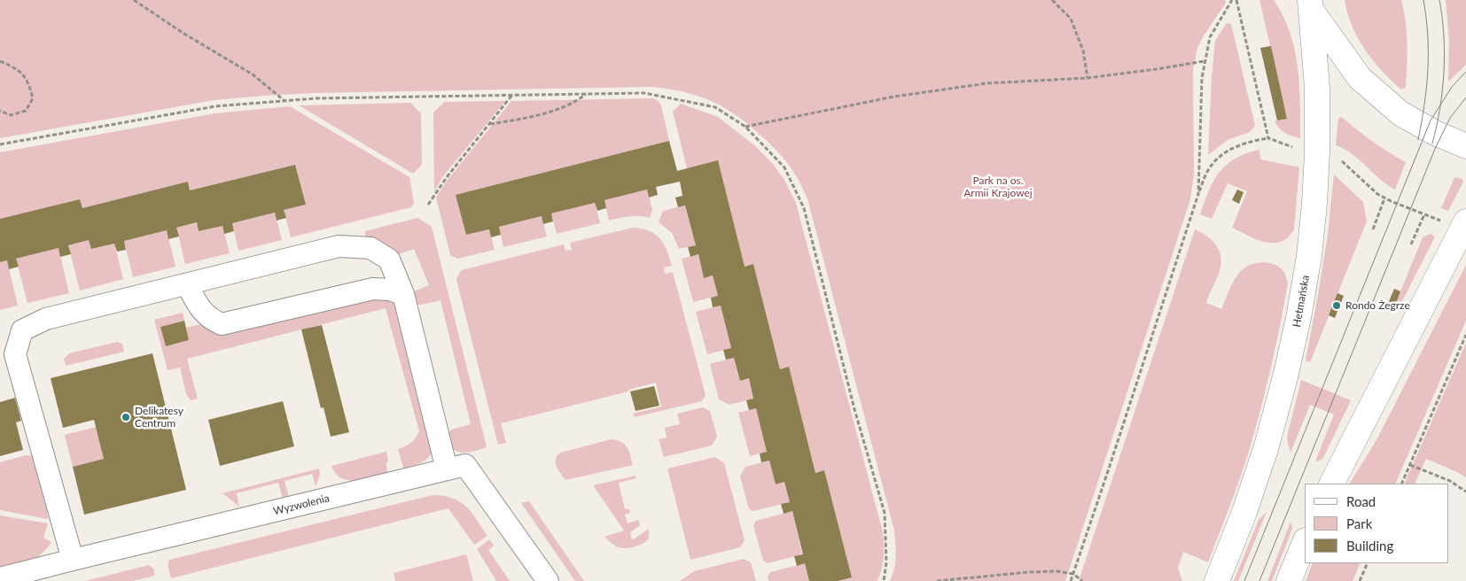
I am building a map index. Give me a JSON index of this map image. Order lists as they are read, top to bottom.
{
  "streets": {
    "street": ["Hetmańska", "Wyzwolenia"]
  },
  "parks": ["Park na os. Armii Krajowej"],
  "places": ["Rondo Żegrze", "Delikatesy Centrum"],
  "legend": ["Road", "Park", "Building"]
}
